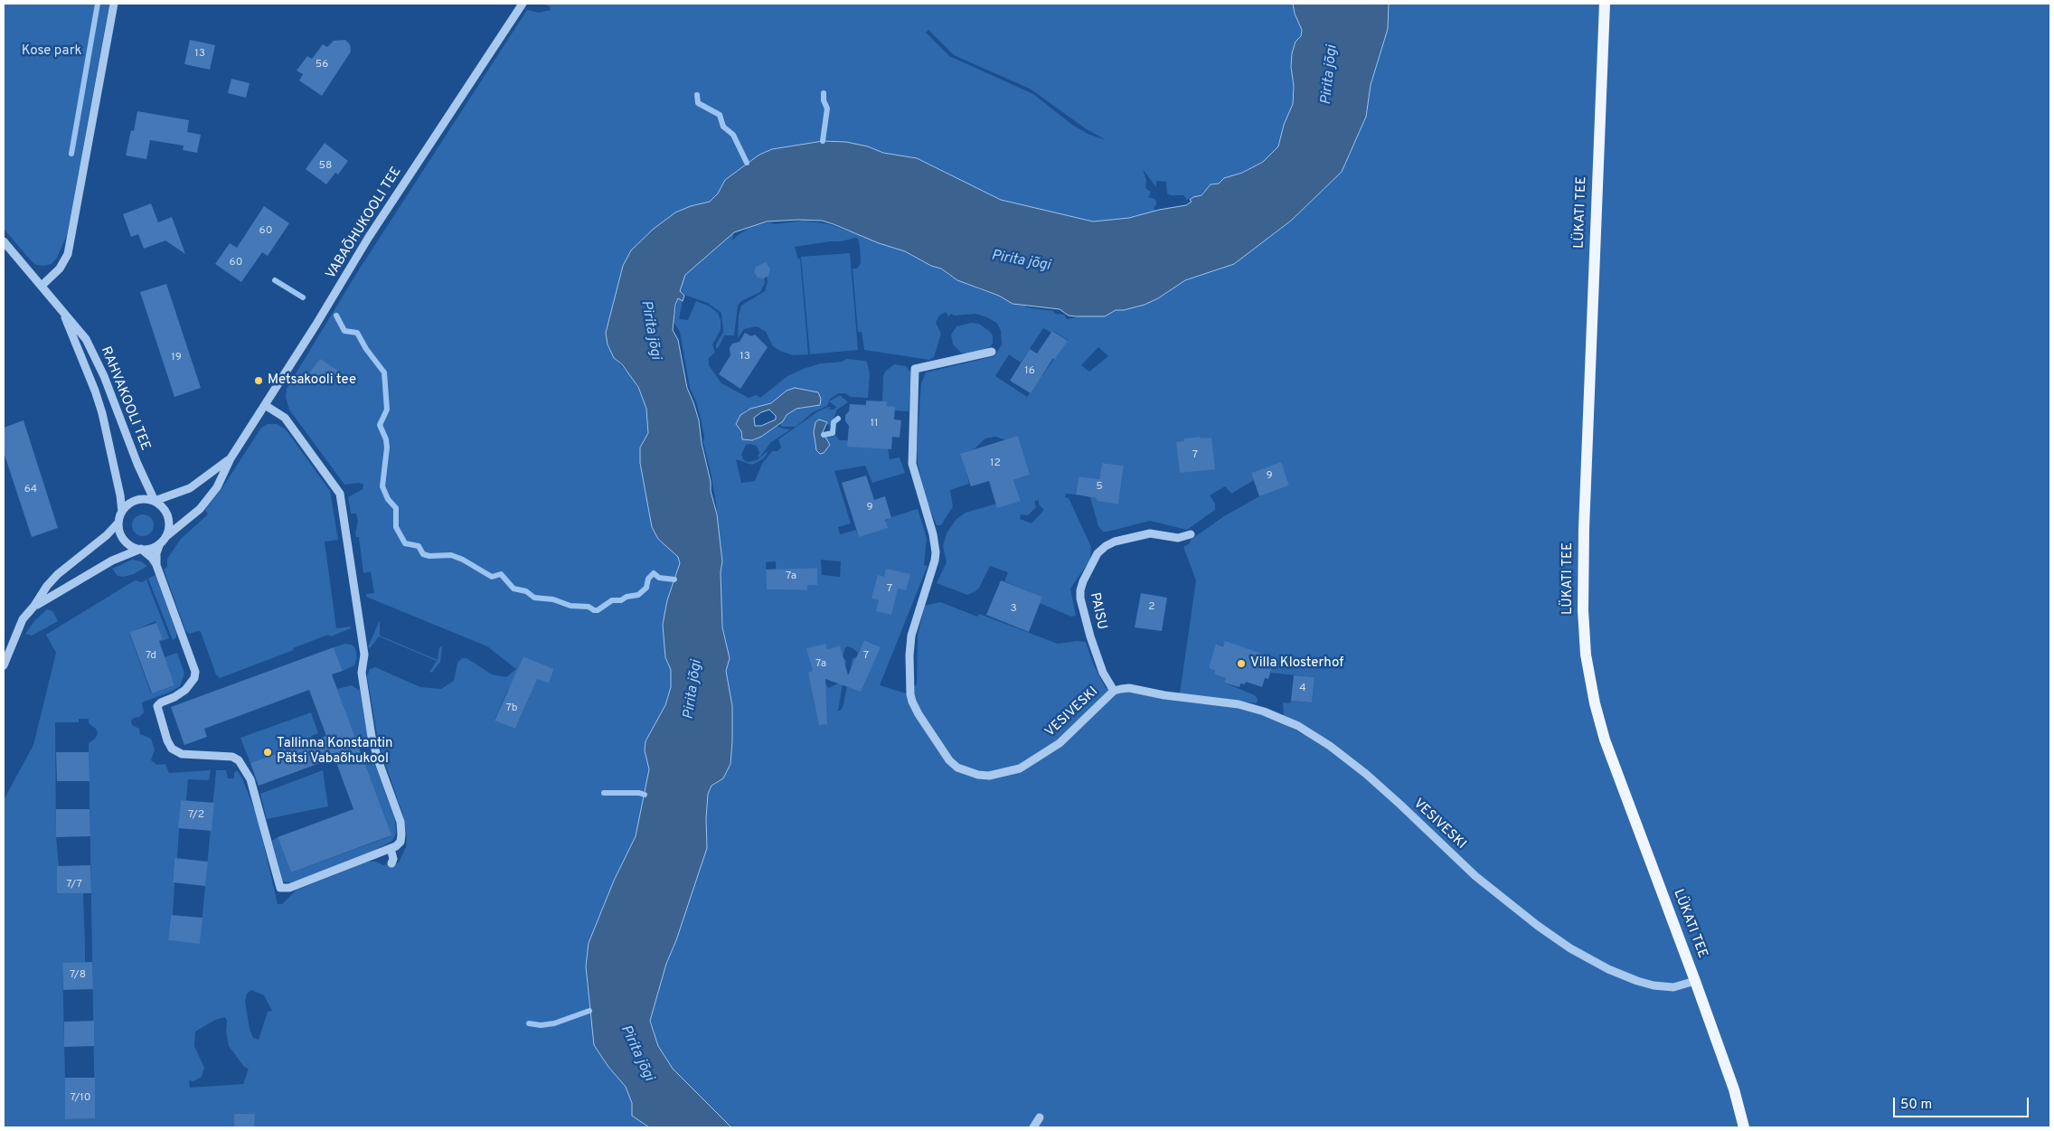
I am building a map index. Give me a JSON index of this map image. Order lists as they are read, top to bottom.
{
  "streets": {
    "main road": ["LÜKATI TEE"],
    "street": [
      "VABAÕHUKOOLI TEE",
      "RAHVAKOOLI TEE",
      "PAISU",
      "VESIVESKI"
    ]
  },
  "crossings": [
    ["LÜKATI TEE", "VESIVESKI"],
    ["VABAÕHUKOOLI TEE", "RAHVAKOOLI TEE"],
    ["PAISU", "VESIVESKI"]
  ],
  "water": ["Pirita jõgi"],
  "parks": ["Kose park"],
  "places": ["Metsakooli tee", "Villa Klosterhof", "Tallinna Konstantin Pätsi Vabaõhukool"],
  "house_numbers": [
    "13",
    "56",
    "58",
    "60",
    "60",
    "13",
    "19",
    "16",
    "11",
    "7",
    "12",
    "9",
    "5",
    "64",
    "9",
    "7a",
    "7",
    "2",
    "3",
    "7d",
    "7",
    "7a",
    "4",
    "7b",
    "7/2",
    "7/7",
    "7/8",
    "7/10"
  ],
  "scale_bar": "50 m"
}
